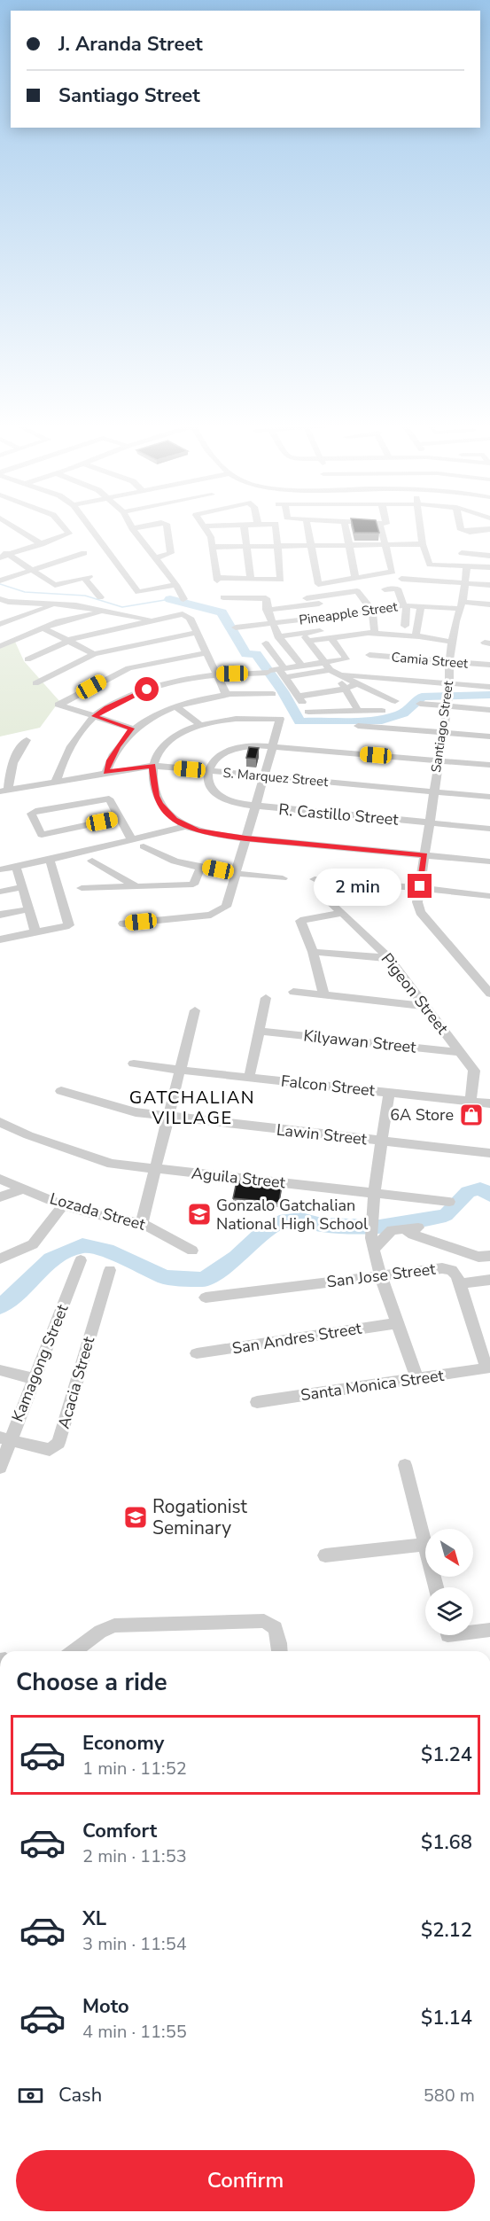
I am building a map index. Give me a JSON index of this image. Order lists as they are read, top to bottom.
{
  "streets": {
    "street": [
      "Pineapple Street",
      "Camia Street",
      "Santiago Street",
      "S. Marquez Street",
      "R. Castillo Street",
      "Pigeon Street",
      "Kilyawan Street",
      "Falcon Street",
      "Lawin Street",
      "Aguila Street",
      "Lozada Street",
      "San Jose Street",
      "San Andres Street",
      "Kamagong Street",
      "Acacia Street",
      "Santa Monica Street"
    ]
  },
  "crossings": [
    ["Pineapple Street", "Santiago Street"],
    ["Camia Street", "Santiago Street"],
    ["Santiago Street", "S. Marquez Street"],
    ["Santiago Street", "R. Castillo Street"],
    ["S. Marquez Street", "R. Castillo Street"],
    ["Pigeon Street", "Kilyawan Street"],
    ["Pigeon Street", "Falcon Street"],
    ["San Jose Street", "Santa Monica Street"],
    ["Kamagong Street", "Acacia Street"]
  ],
  "districts": ["GATCHALIAN VILLAGE"],
  "places": {
    "shop": ["6A Store"],
    "school or university": ["Gonzalo Gatchalian National High School", "Rogationist Seminary"]
  },
  "north": "bottom right",
  "page": {
    "banner": ["J. Aranda Street", "Santiago Street"],
    "bubble": "2 min",
    "heading": "Choose a ride",
    "list": [
      {
        "name": "Economy",
        "note": "1 min · 11:52",
        "value": "$1.24"
      },
      {
        "name": "Comfort",
        "note": "2 min · 11:53",
        "value": "$1.68"
      },
      {
        "name": "XL",
        "note": "3 min · 11:54",
        "value": "$2.12"
      },
      {
        "name": "Moto",
        "note": "4 min · 11:55",
        "value": "$1.14"
      }
    ],
    "pay": ["Cash", "580 m"],
    "buttons": "Confirm"
  }
}
